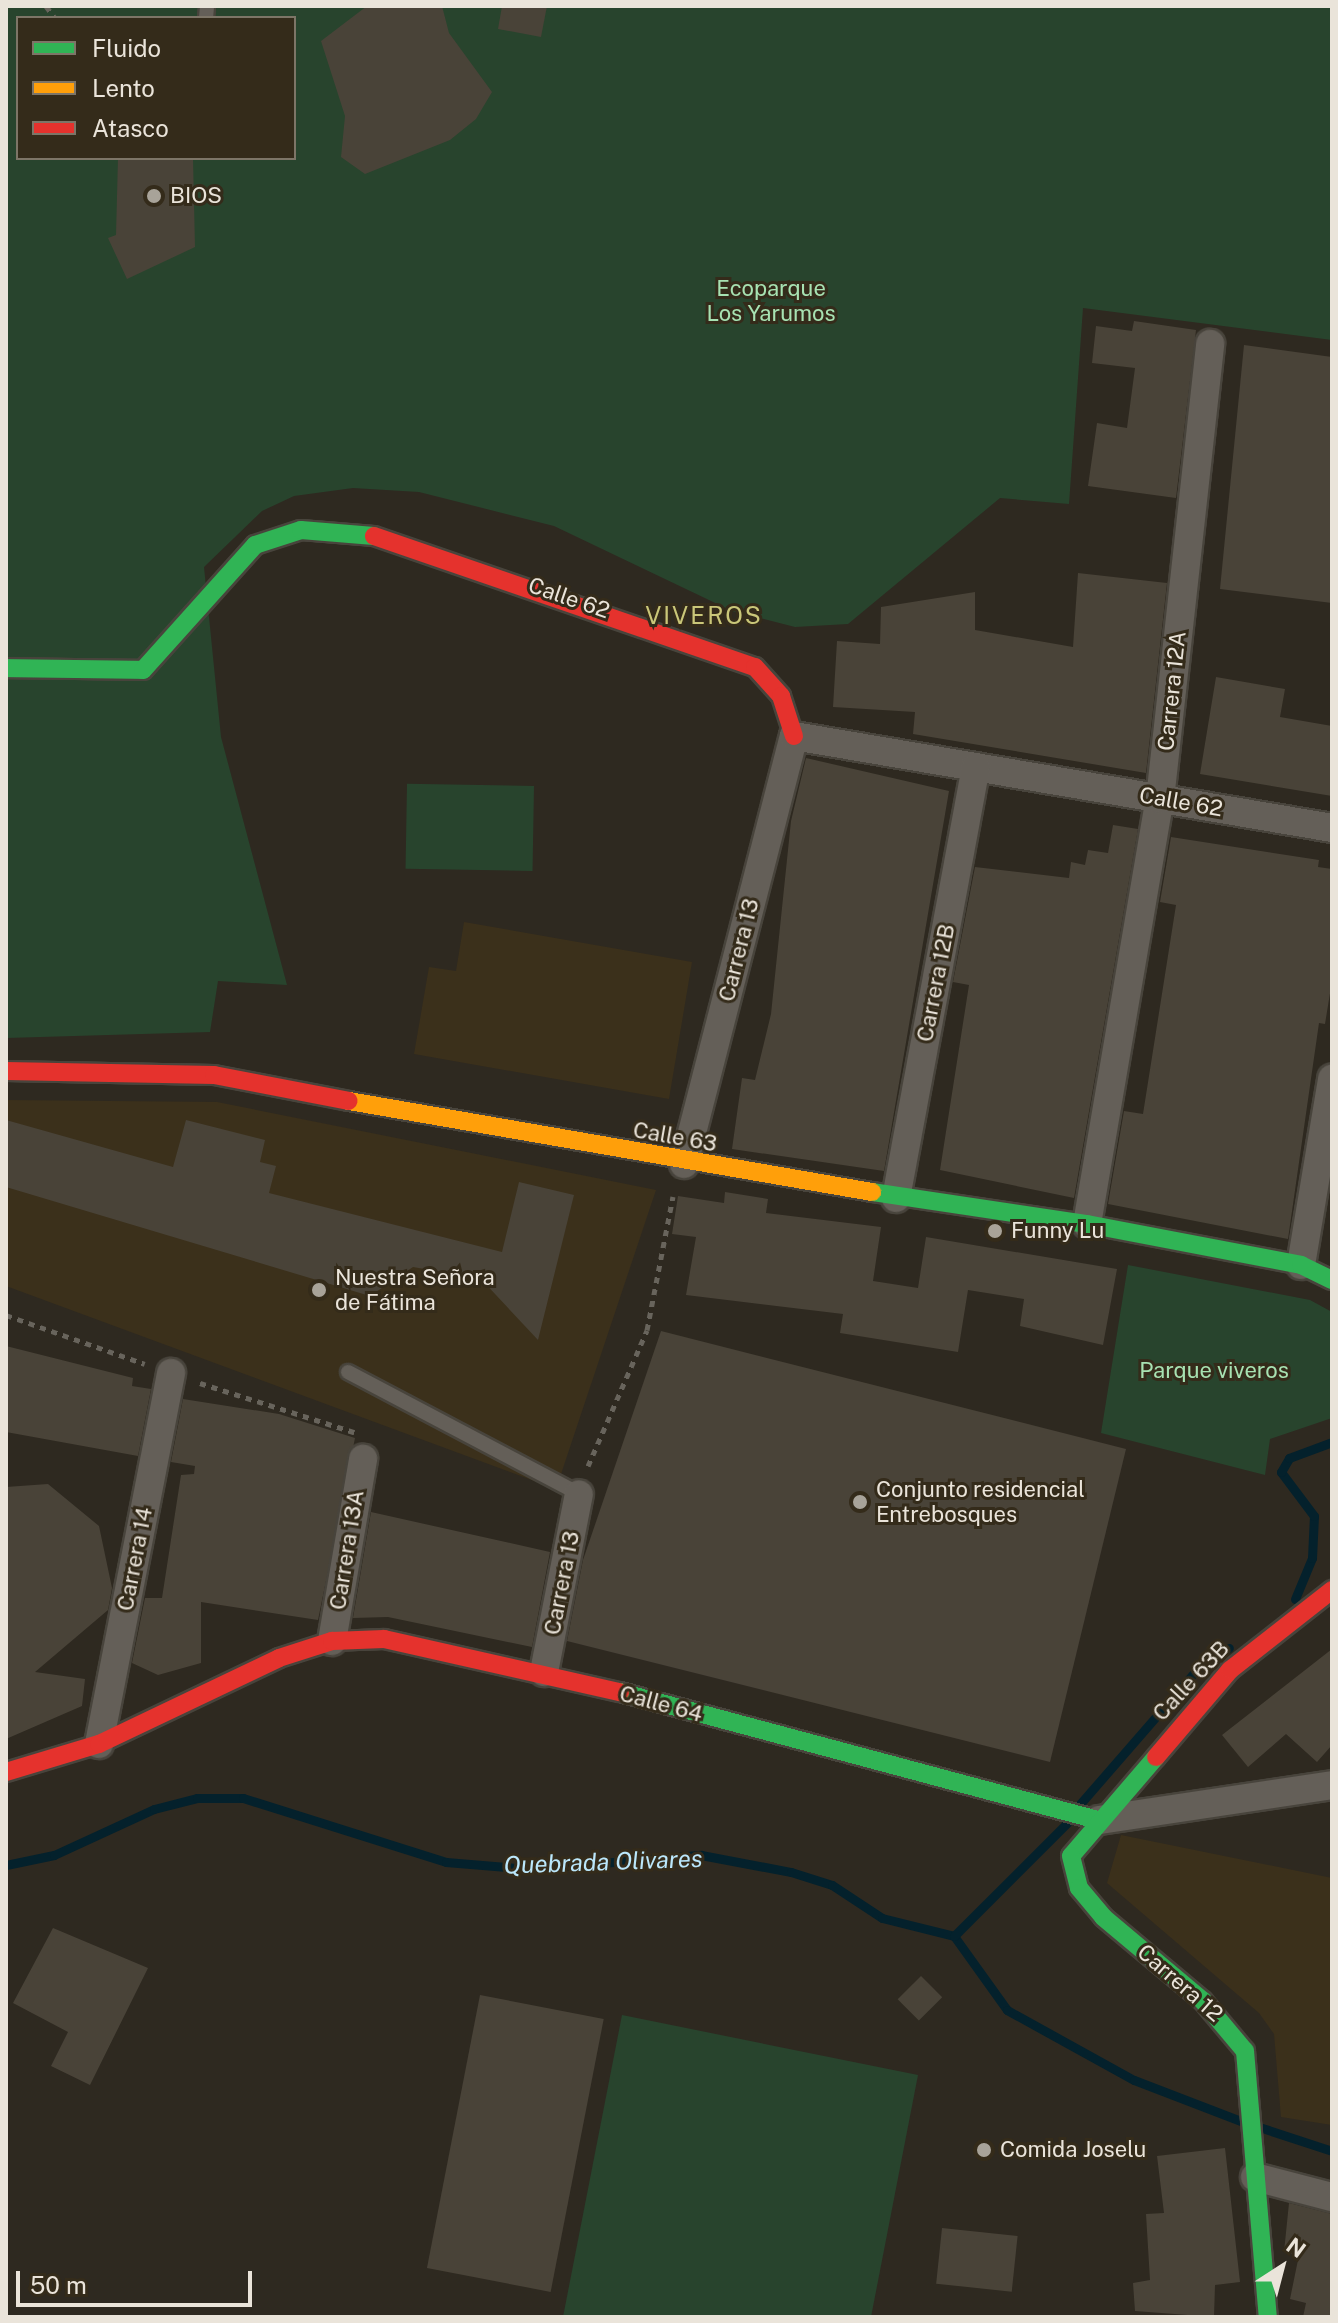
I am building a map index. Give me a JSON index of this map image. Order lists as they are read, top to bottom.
{
  "streets": {
    "street": [
      "Calle 62",
      "Carrera 12A",
      "Carrera 13",
      "Carrera 12B",
      "Calle 63",
      "Carrera 13A",
      "Carrera 14",
      "Calle 63B",
      "Calle 64",
      "Carrera 12"
    ]
  },
  "crossings": [
    ["Calle 62", "Carrera 12A"],
    ["Calle 62", "Carrera 13"],
    ["Calle 62", "Carrera 12B"],
    ["Carrera 12A", "Calle 63"],
    ["Carrera 13", "Calle 63"],
    ["Carrera 13", "Calle 64"],
    ["Carrera 12B", "Calle 63"],
    ["Carrera 13A", "Calle 64"],
    ["Carrera 14", "Calle 64"],
    ["Calle 63B", "Calle 64"],
    ["Calle 63B", "Carrera 12"],
    ["Calle 64", "Carrera 12"]
  ],
  "districts": ["VIVEROS"],
  "water": ["Quebrada Olivares"],
  "parks": ["Ecoparque Los Yarumos", "Parque viveros"],
  "places": [
    "BIOS",
    "Funny Lu",
    "Nuestra Señora de Fátima",
    "Conjunto residencial Entrebosques",
    "Comida Joselu"
  ],
  "legend": ["Fluido", "Lento", "Atasco"],
  "scale_bar": "50 m",
  "north": "top right"
}
